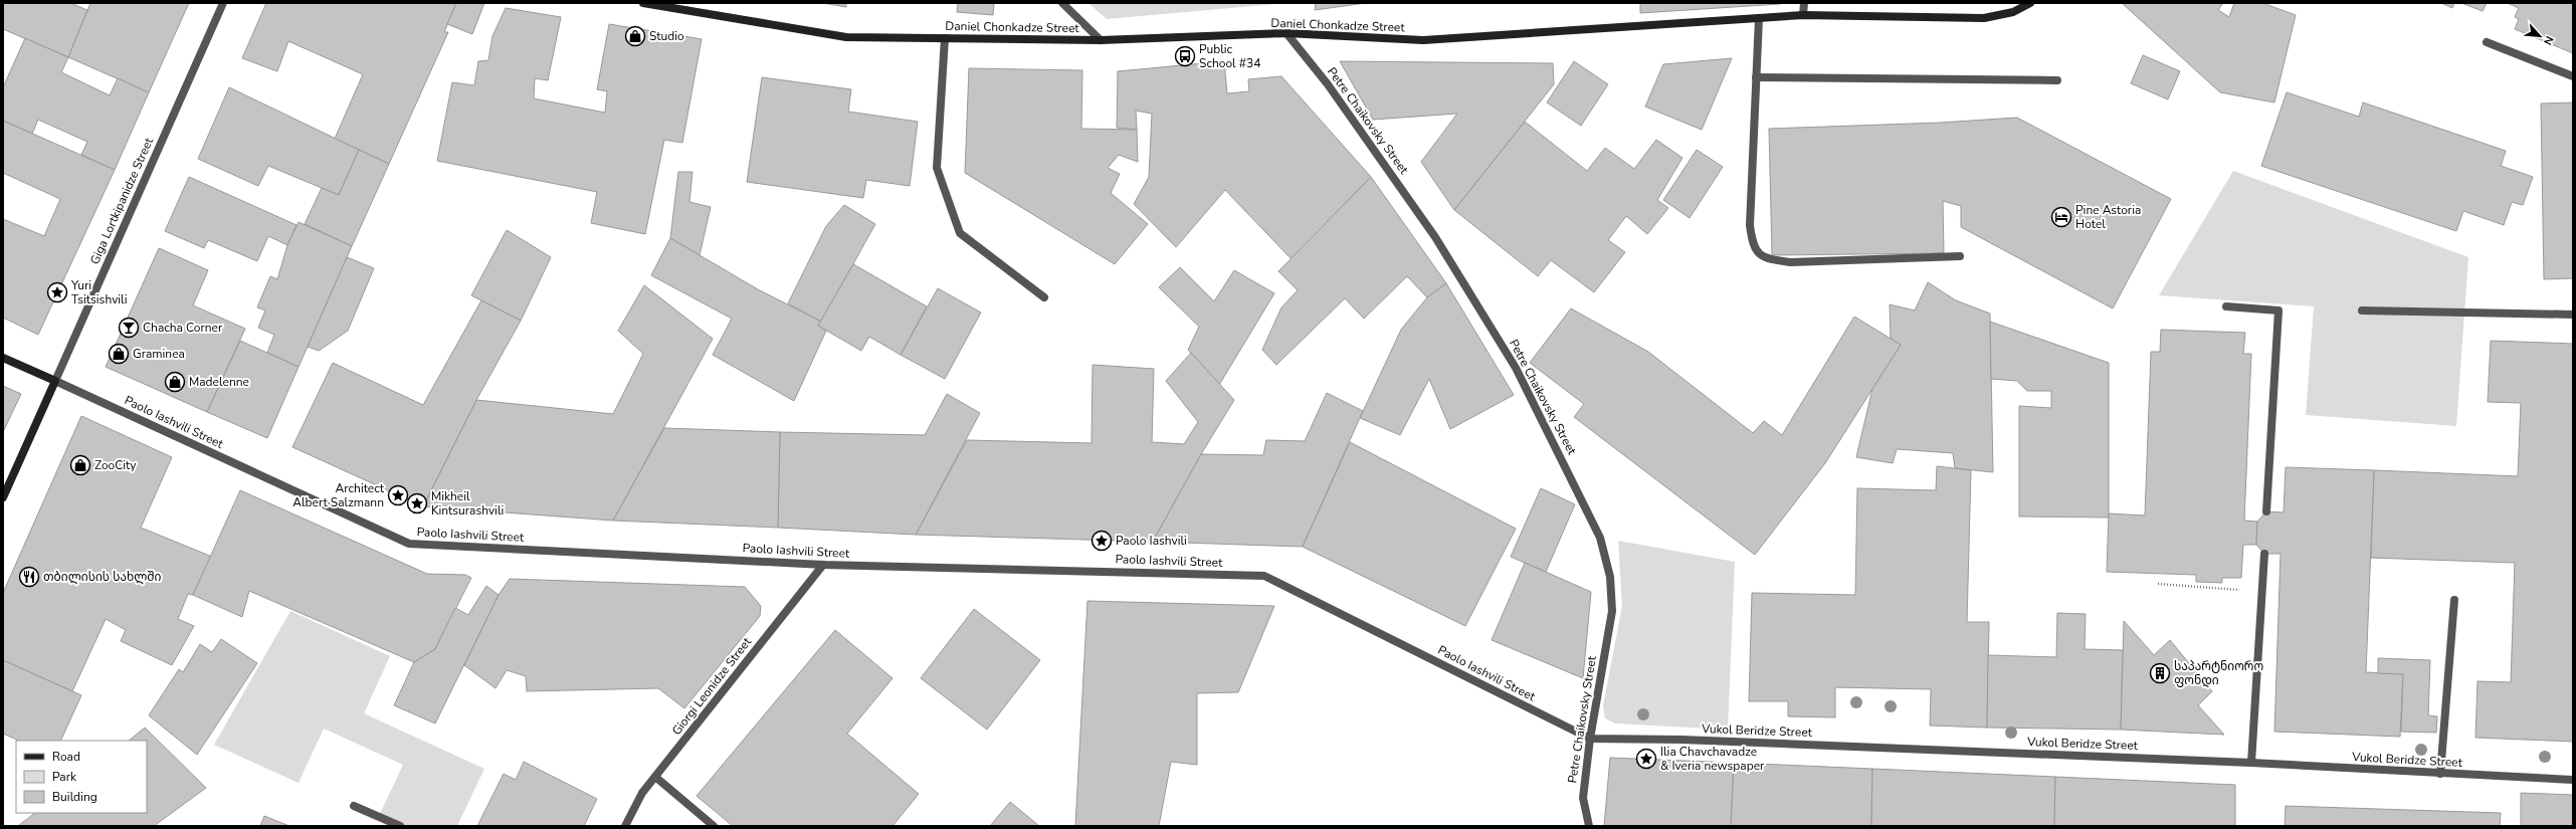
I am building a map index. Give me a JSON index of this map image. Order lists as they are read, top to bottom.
{
  "streets": {
    "street": [
      "Daniel Chonkadze Street",
      "Petre Chaikovsky Street",
      "Giga Lortkipanidze Street",
      "Paolo Iashvili Street",
      "Giorgi Leonidze Street",
      "Vukol Beridze Street"
    ]
  },
  "crossings": [
    ["Daniel Chonkadze Street", "Petre Chaikovsky Street"],
    ["Petre Chaikovsky Street", "Paolo Iashvili Street"],
    ["Petre Chaikovsky Street", "Vukol Beridze Street"],
    ["Giga Lortkipanidze Street", "Paolo Iashvili Street"],
    ["Paolo Iashvili Street", "Giorgi Leonidze Street"],
    ["Paolo Iashvili Street", "Vukol Beridze Street"]
  ],
  "places": {
    "shop": [
      "Studio",
      "Graminea",
      "Madelenne",
      "ZooCity"
    ],
    "bus stop": ["Public School #34"],
    "hotel": ["Pine Astoria Hotel"],
    "place": [
      "Yuri Tsitsishvili",
      "Architect Albert Salzmann",
      "Mikheil Kintsurashvili",
      "Paolo Iashvili",
      "Ilia Chavchavadze & Iveria newspaper"
    ],
    "bar": ["Chacha Corner"],
    "restaurant": ["თბილისის სახლში"],
    "building": ["საპარტნიორო ფონდი"]
  },
  "legend": ["Road", "Park", "Building"],
  "north": "bottom right"
}
